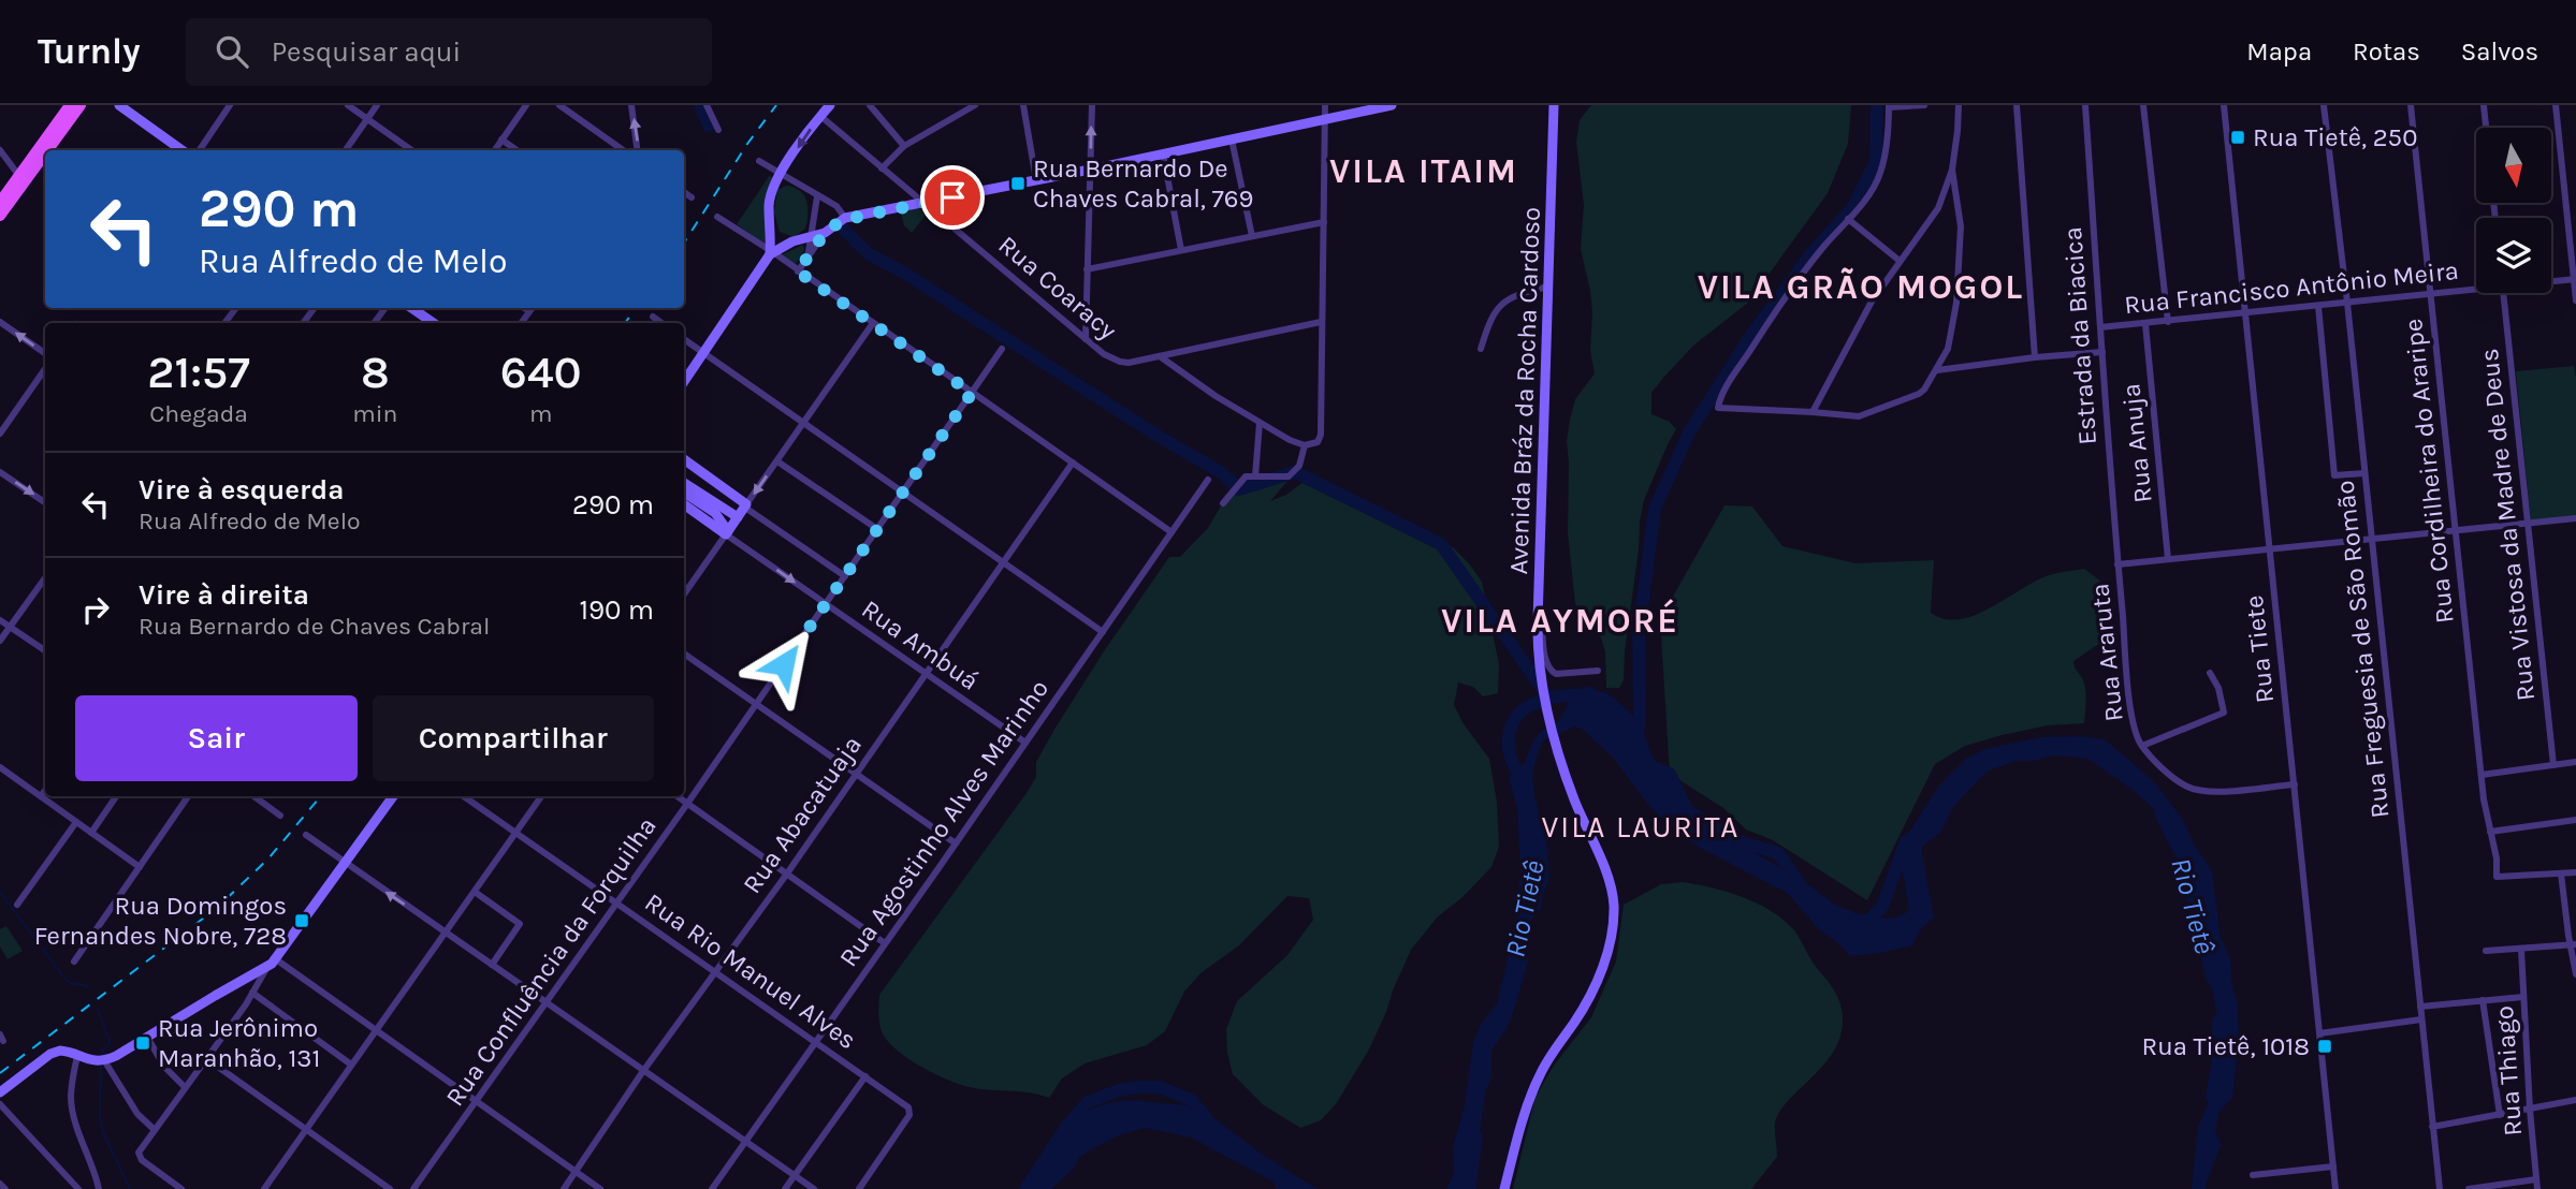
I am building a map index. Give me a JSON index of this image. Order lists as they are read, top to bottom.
{
  "streets": {
    "street": [
      "Rua Coaracy",
      "Rua Francisco Antônio Meira",
      "Estrada da Biacica",
      "Avenida Bráz da Rocha Cardoso",
      "Rua Anuja",
      "Rua Cordilheira do Araripe",
      "Rua Vistosa da Madre de Deus",
      "Rua Ambuá",
      "Rua Tiete",
      "Rua Freguesia de São Romão",
      "Rua Araruta",
      "Rua Abacatuaja",
      "Rua Agostinho Alves Marinho",
      "Rua Confluência da Forquilha",
      "Rua Rio Manuel Alves",
      "Rua Thiago"
    ]
  },
  "crossings": [
    ["Rua Francisco Antônio Meira", "Estrada da Biacica"],
    ["Rua Francisco Antônio Meira", "Rua Anuja"],
    ["Rua Francisco Antônio Meira", "Rua Cordilheira do Araripe"],
    ["Rua Francisco Antônio Meira", "Rua Tiete"],
    ["Rua Francisco Antônio Meira", "Rua Freguesia de São Romão"],
    ["Estrada da Biacica", "Rua Araruta"],
    ["Rua Ambuá", "Rua Abacatuaja"],
    ["Rua Ambuá", "Rua Agostinho Alves Marinho"],
    ["Rua Ambuá", "Rua Confluência da Forquilha"],
    ["Rua Tiete", "Rua Araruta"],
    ["Rua Abacatuaja", "Rua Rio Manuel Alves"],
    ["Rua Agostinho Alves Marinho", "Rua Rio Manuel Alves"],
    ["Rua Confluência da Forquilha", "Rua Rio Manuel Alves"]
  ],
  "districts": [
    "VILA ITAIM",
    "VILA GRÃO MOGOL",
    "VILA AYMORÉ",
    "VILA LAURITA"
  ],
  "water": ["Rio Tietê"],
  "places": {
    "transit": [
      "Rua Tietê, 250",
      "Rua Bernardo De Chaves Cabral, 769",
      "Rua Domingos Fernandes Nobre, 728",
      "Rua Jerônimo Maranhão, 131",
      "Rua Tietê, 1018"
    ]
  },
  "north": "bottom",
  "page": {
    "header": "Turnly",
    "search": "Pesquisar aqui",
    "nav": ["Mapa", "Rotas", "Salvos"],
    "turn": ["290 m", "Rua Alfredo de Melo"],
    "eta": [
      "21:57",
      "Chegada",
      "8",
      "min",
      "640",
      "m"
    ],
    "list": [
      {
        "name": "Vire à esquerda",
        "note": "Rua Alfredo de Melo",
        "value": "290 m"
      },
      {
        "name": "Vire à direita",
        "note": "Rua Bernardo de Chaves Cabral",
        "value": "190 m"
      }
    ],
    "buttons": ["Sair", "Compartilhar"]
  }
}
